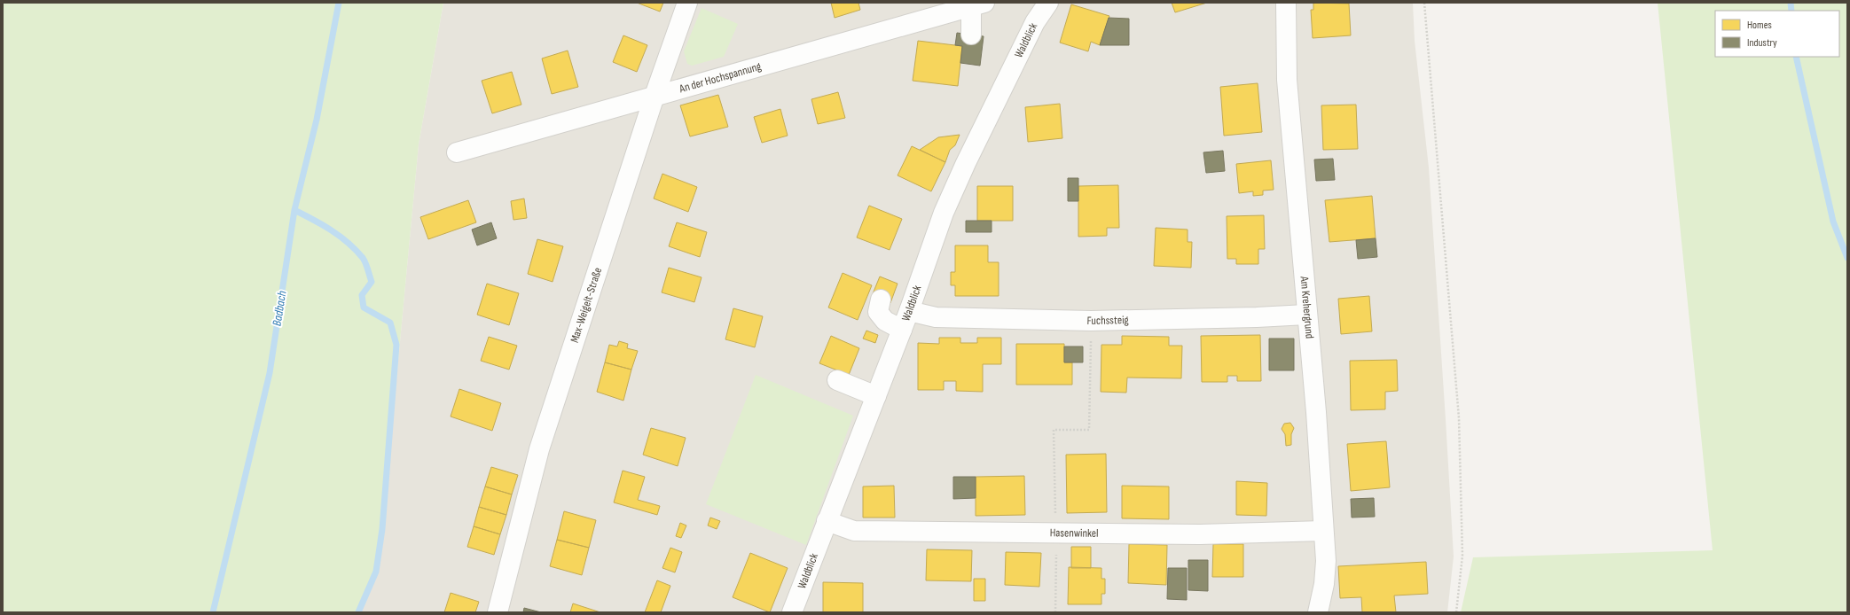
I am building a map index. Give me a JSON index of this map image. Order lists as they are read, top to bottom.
{
  "streets": {
    "street": [
      "Waldblick",
      "An der Hochspannung",
      "Max-Weigelt-Straße",
      "Am Krehergrund",
      "Fuchssteig",
      "Hasenwinkel"
    ]
  },
  "crossings": [
    ["Waldblick", "Fuchssteig"],
    ["Waldblick", "Hasenwinkel"],
    ["An der Hochspannung", "Max-Weigelt-Straße"],
    ["Am Krehergrund", "Fuchssteig"],
    ["Am Krehergrund", "Hasenwinkel"]
  ],
  "water": ["Badbach"],
  "legend": ["Homes", "Industry"]
}
